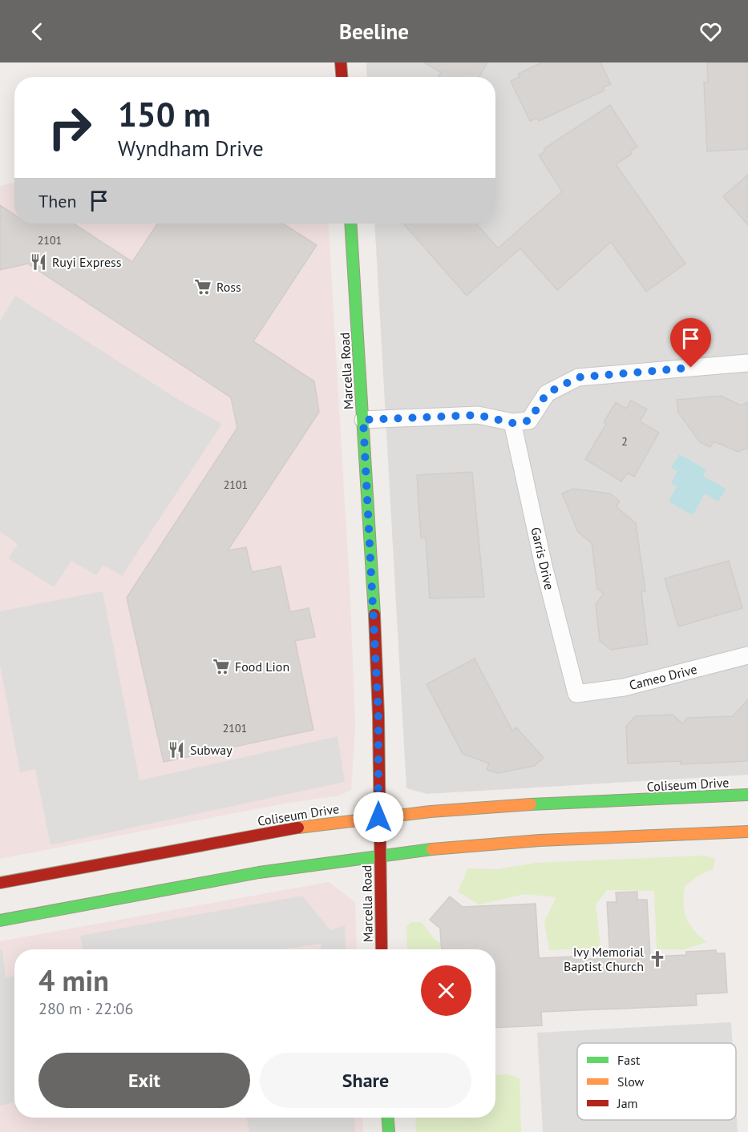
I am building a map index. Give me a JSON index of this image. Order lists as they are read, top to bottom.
{
  "streets": {
    "street": [
      "Marcella Road",
      "Garris Drive",
      "Cameo Drive",
      "Coliseum Drive"
    ]
  },
  "crossings": [
    ["Marcella Road", "Coliseum Drive"],
    ["Garris Drive", "Cameo Drive"]
  ],
  "places": {
    "restaurant": ["Ruyi Express", "Subway"],
    "supermarket": ["Ross", "Food Lion"],
    "church": ["Ivy Memorial Baptist Church"]
  },
  "house_numbers": [
    "2101",
    "2",
    "2101",
    "2101"
  ],
  "legend": ["Fast", "Slow", "Jam"],
  "page": {
    "header": "Beeline",
    "turn": ["150 m", "Wyndham Drive"],
    "then": "Then",
    "heading": ["4 min", "280 m · 22:06"],
    "buttons": ["Exit", "Share"]
  }
}
